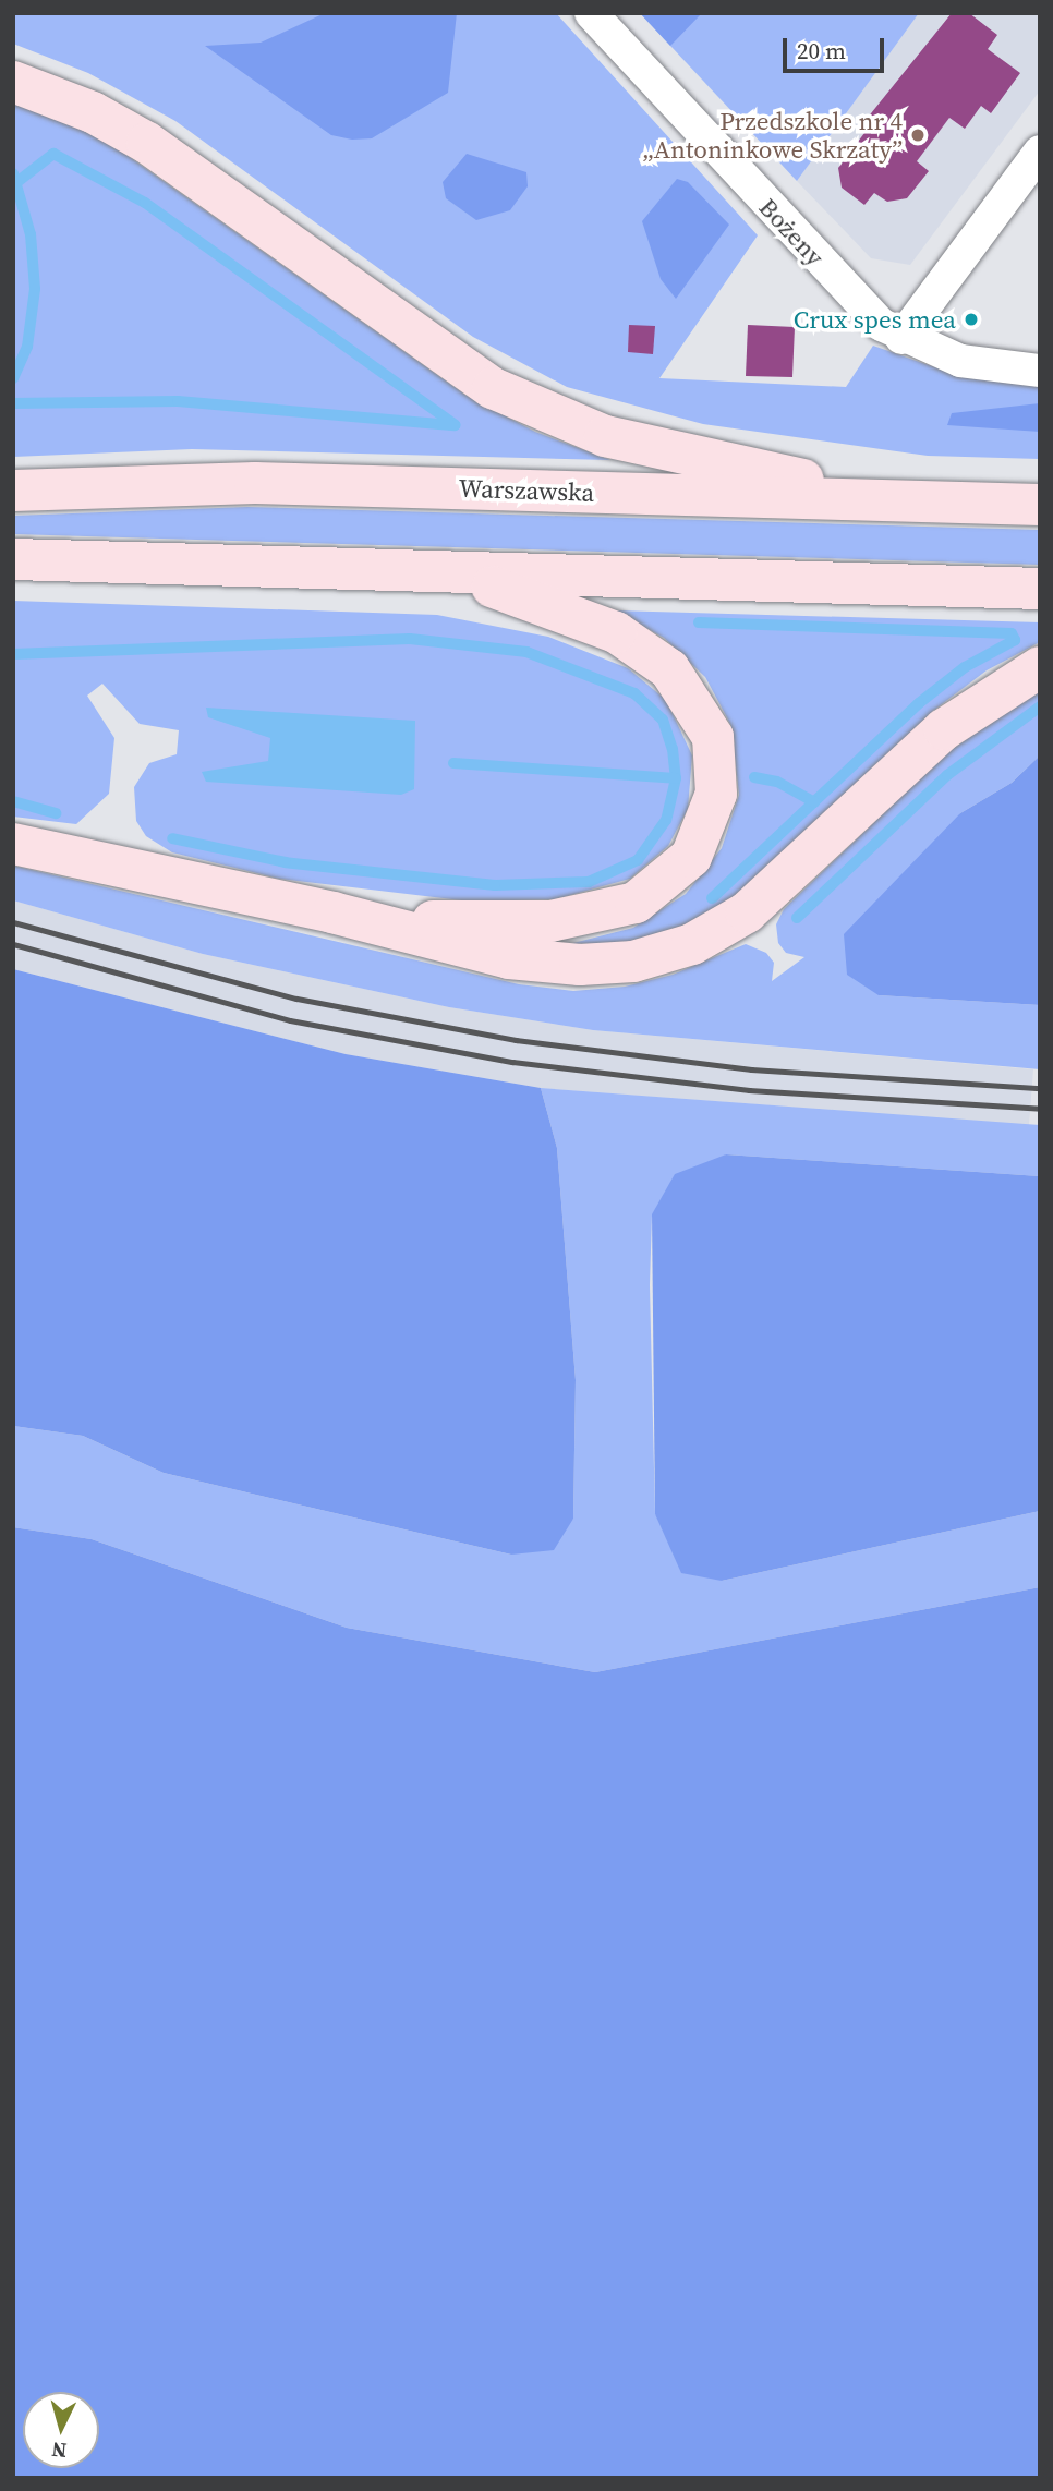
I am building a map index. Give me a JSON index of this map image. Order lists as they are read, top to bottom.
{
  "streets": {
    "main road": ["Warszawska"],
    "street": ["Bożeny"]
  },
  "places": ["Przedszkole nr 4 „Antoninkowe Skrzaty”", "Crux spes mea"],
  "scale_bar": "20 m",
  "north": "bottom"
}
